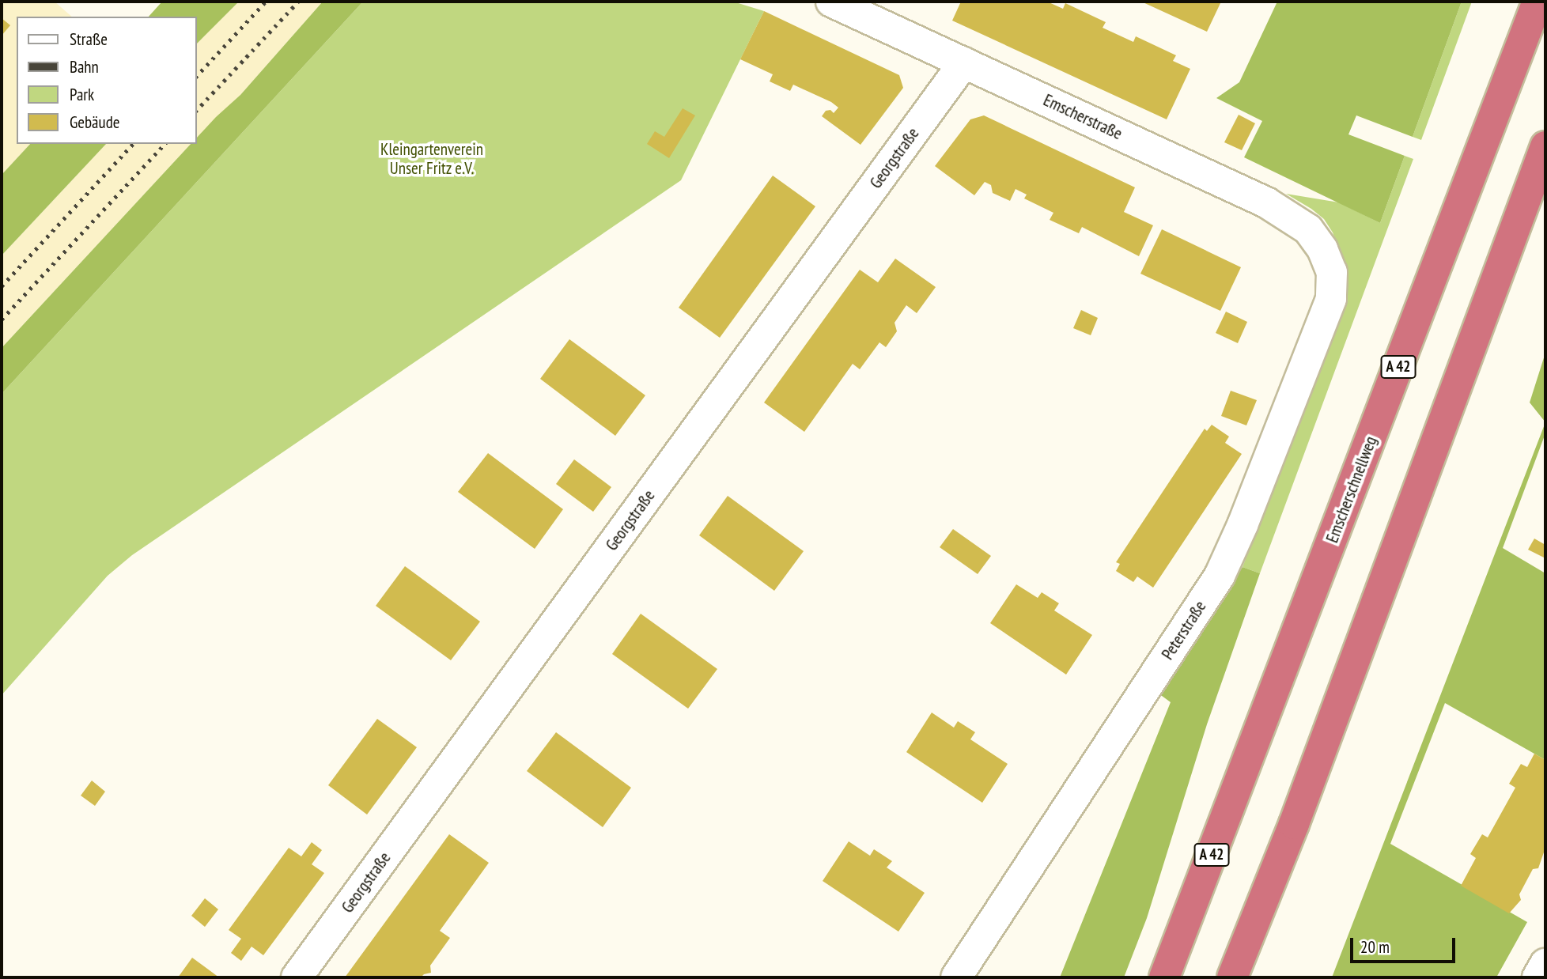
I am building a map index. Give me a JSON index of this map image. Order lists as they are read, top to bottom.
{
  "streets": {
    "highway": ["A 42", "Emscherschnellweg"],
    "street": ["Emscherstraße", "Georgstraße", "Peterstraße"]
  },
  "crossings": [
    ["Emscherstraße", "Georgstraße"],
    ["Emscherstraße", "Peterstraße"]
  ],
  "parks": ["Kleingartenverein Unser Fritz e.V."],
  "legend": [
    "Straße",
    "Bahn",
    "Park",
    "Gebäude"
  ],
  "scale_bar": "20 m"
}
